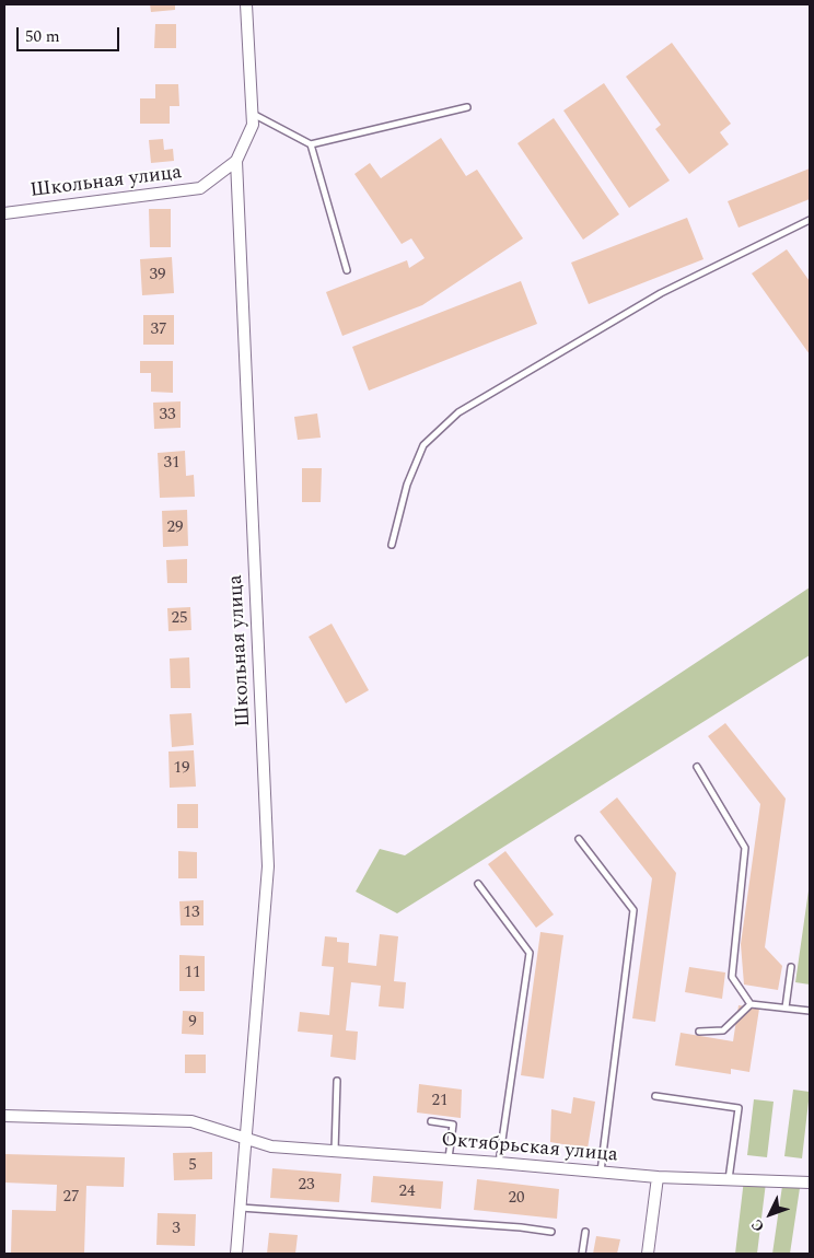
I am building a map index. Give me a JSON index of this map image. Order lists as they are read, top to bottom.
{
  "streets": {
    "street": ["Школьная улица", "Октябрьская улица"]
  },
  "crossings": [
    ["Школьная улица", "Октябрьская улица"]
  ],
  "house_numbers": [
    "39",
    "37",
    "33",
    "31",
    "29",
    "25",
    "19",
    "13",
    "11",
    "9",
    "21",
    "5",
    "23",
    "24",
    "27",
    "20",
    "3"
  ],
  "scale_bar": "50 m",
  "north": "bottom left"
}
